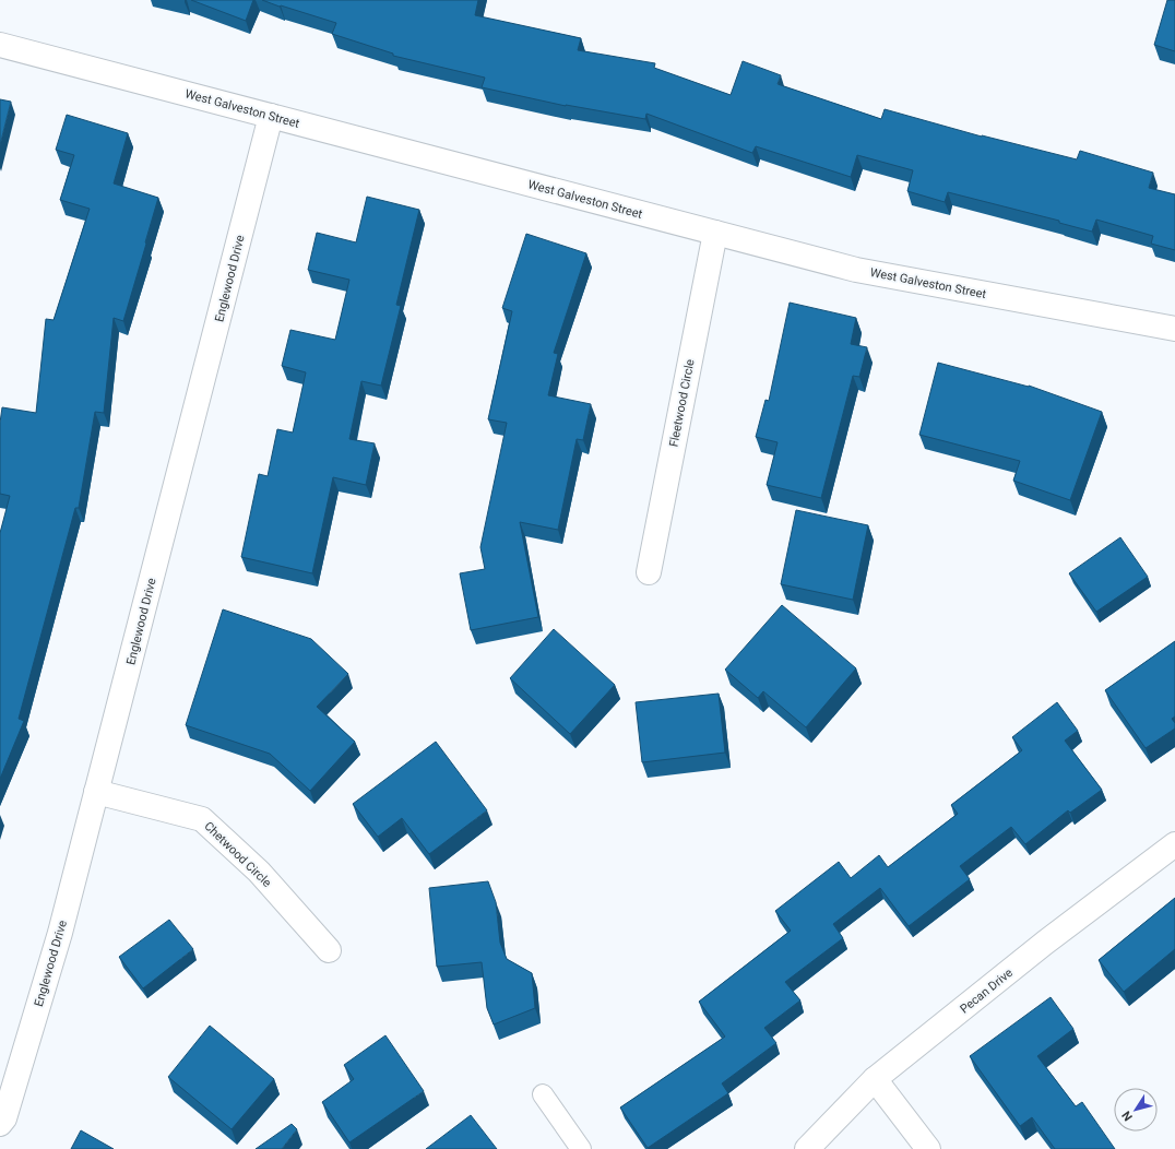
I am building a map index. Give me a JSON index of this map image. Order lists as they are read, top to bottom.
{
  "streets": {
    "street": [
      "West Galveston Street",
      "Englewood Drive",
      "Fleetwood Circle",
      "Chetwood Circle",
      "Pecan Drive"
    ]
  },
  "crossings": [
    ["West Galveston Street", "Englewood Drive"],
    ["West Galveston Street", "Fleetwood Circle"],
    ["Englewood Drive", "Chetwood Circle"]
  ],
  "north": "bottom left"
}
